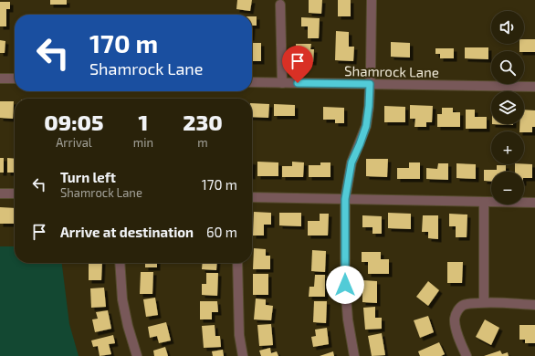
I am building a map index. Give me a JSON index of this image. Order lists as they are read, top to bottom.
{
  "streets": {
    "street": ["Shamrock Lane"]
  },
  "page": {
    "map_buttons": ["+", "−"],
    "turn": ["170 m", "Shamrock Lane"],
    "eta": [
      "09:05",
      "Arrival",
      "1",
      "min",
      "230",
      "m"
    ],
    "list": [
      {
        "name": "Turn left",
        "note": "Shamrock Lane",
        "value": "170 m"
      },
      {
        "name": "Arrive at destination",
        "value": "60 m"
      }
    ]
  }
}
